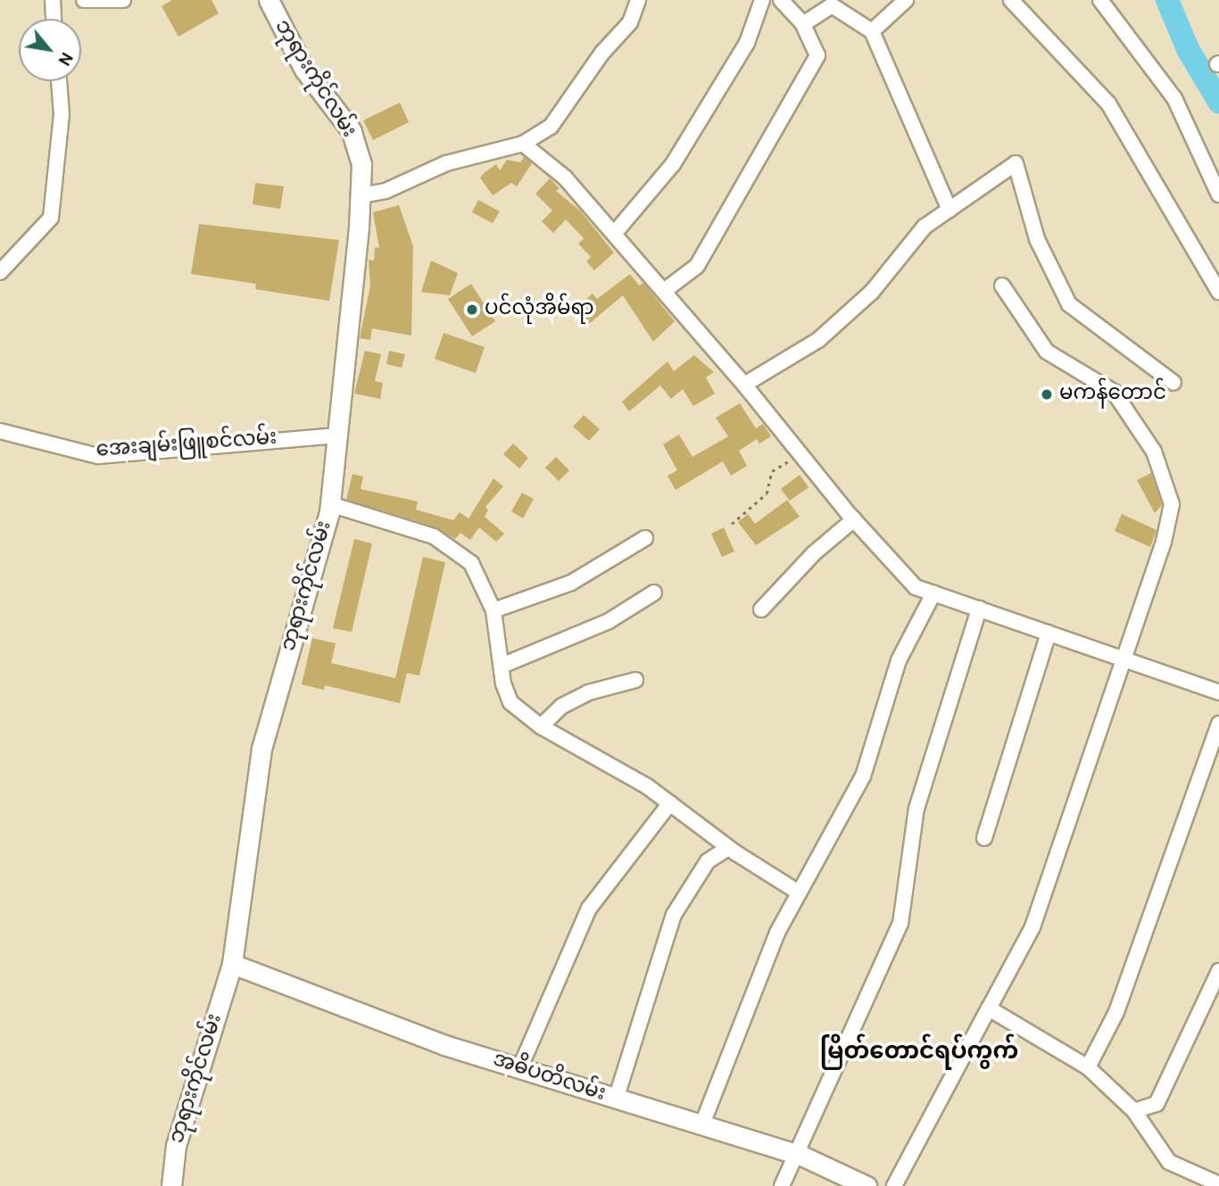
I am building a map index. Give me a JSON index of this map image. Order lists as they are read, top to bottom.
{
  "streets": {
    "street": ["ဘုရားကိုင်လမ်း", "အေးချမ်းဖြူစင်လမ်း", "အဓိပတိလမ်း"]
  },
  "crossings": [
    ["ဘုရားကိုင်လမ်း", "အေးချမ်းဖြူစင်လမ်း"],
    ["ဘုရားကိုင်လမ်း", "အဓိပတိလမ်း"]
  ],
  "districts": ["မြိတ်တောင်ရပ်ကွက်"],
  "places": ["ပင်လုံအိမ်ရာ", "မကန်တောင်"],
  "north": "bottom right"
}
